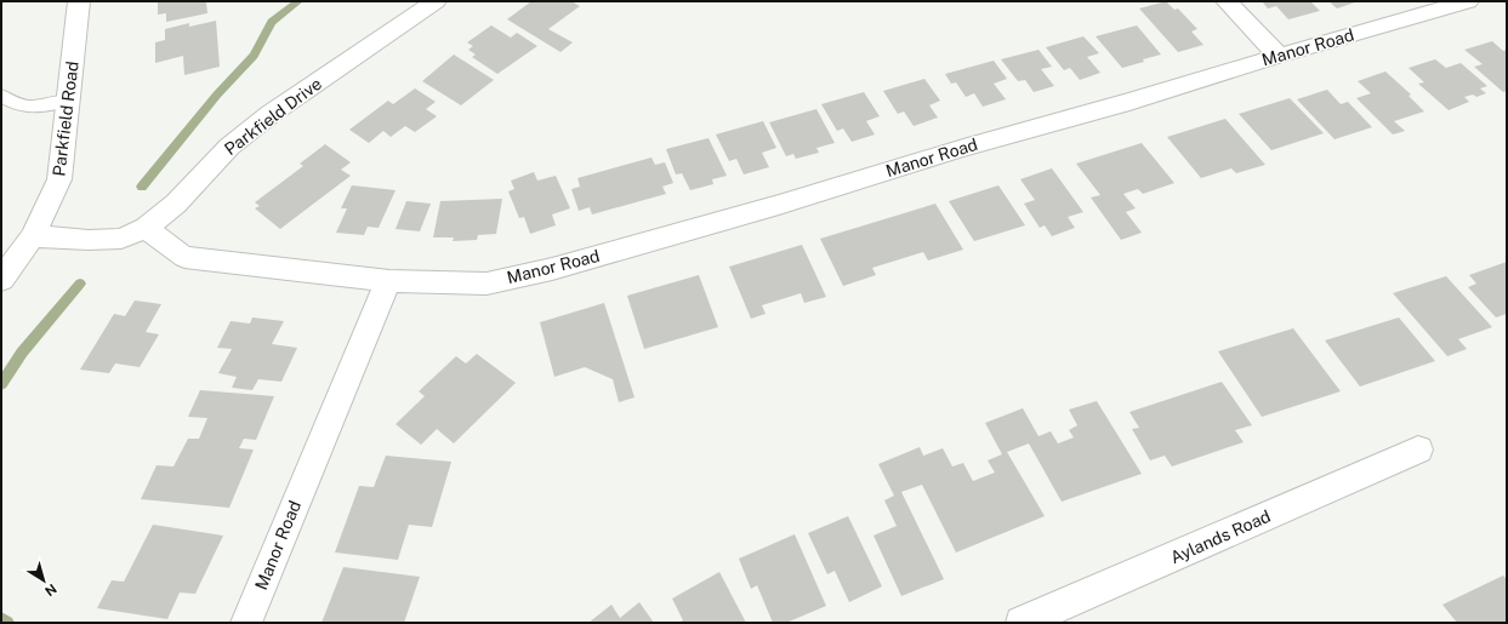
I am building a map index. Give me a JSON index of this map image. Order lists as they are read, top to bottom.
{
  "streets": {
    "street": [
      "Manor Road",
      "Parkfield Drive",
      "Parkfield Road",
      "Aylands Road"
    ]
  },
  "crossings": [
    ["Manor Road", "Parkfield Drive"],
    ["Parkfield Drive", "Parkfield Road"]
  ],
  "north": "bottom right"
}
